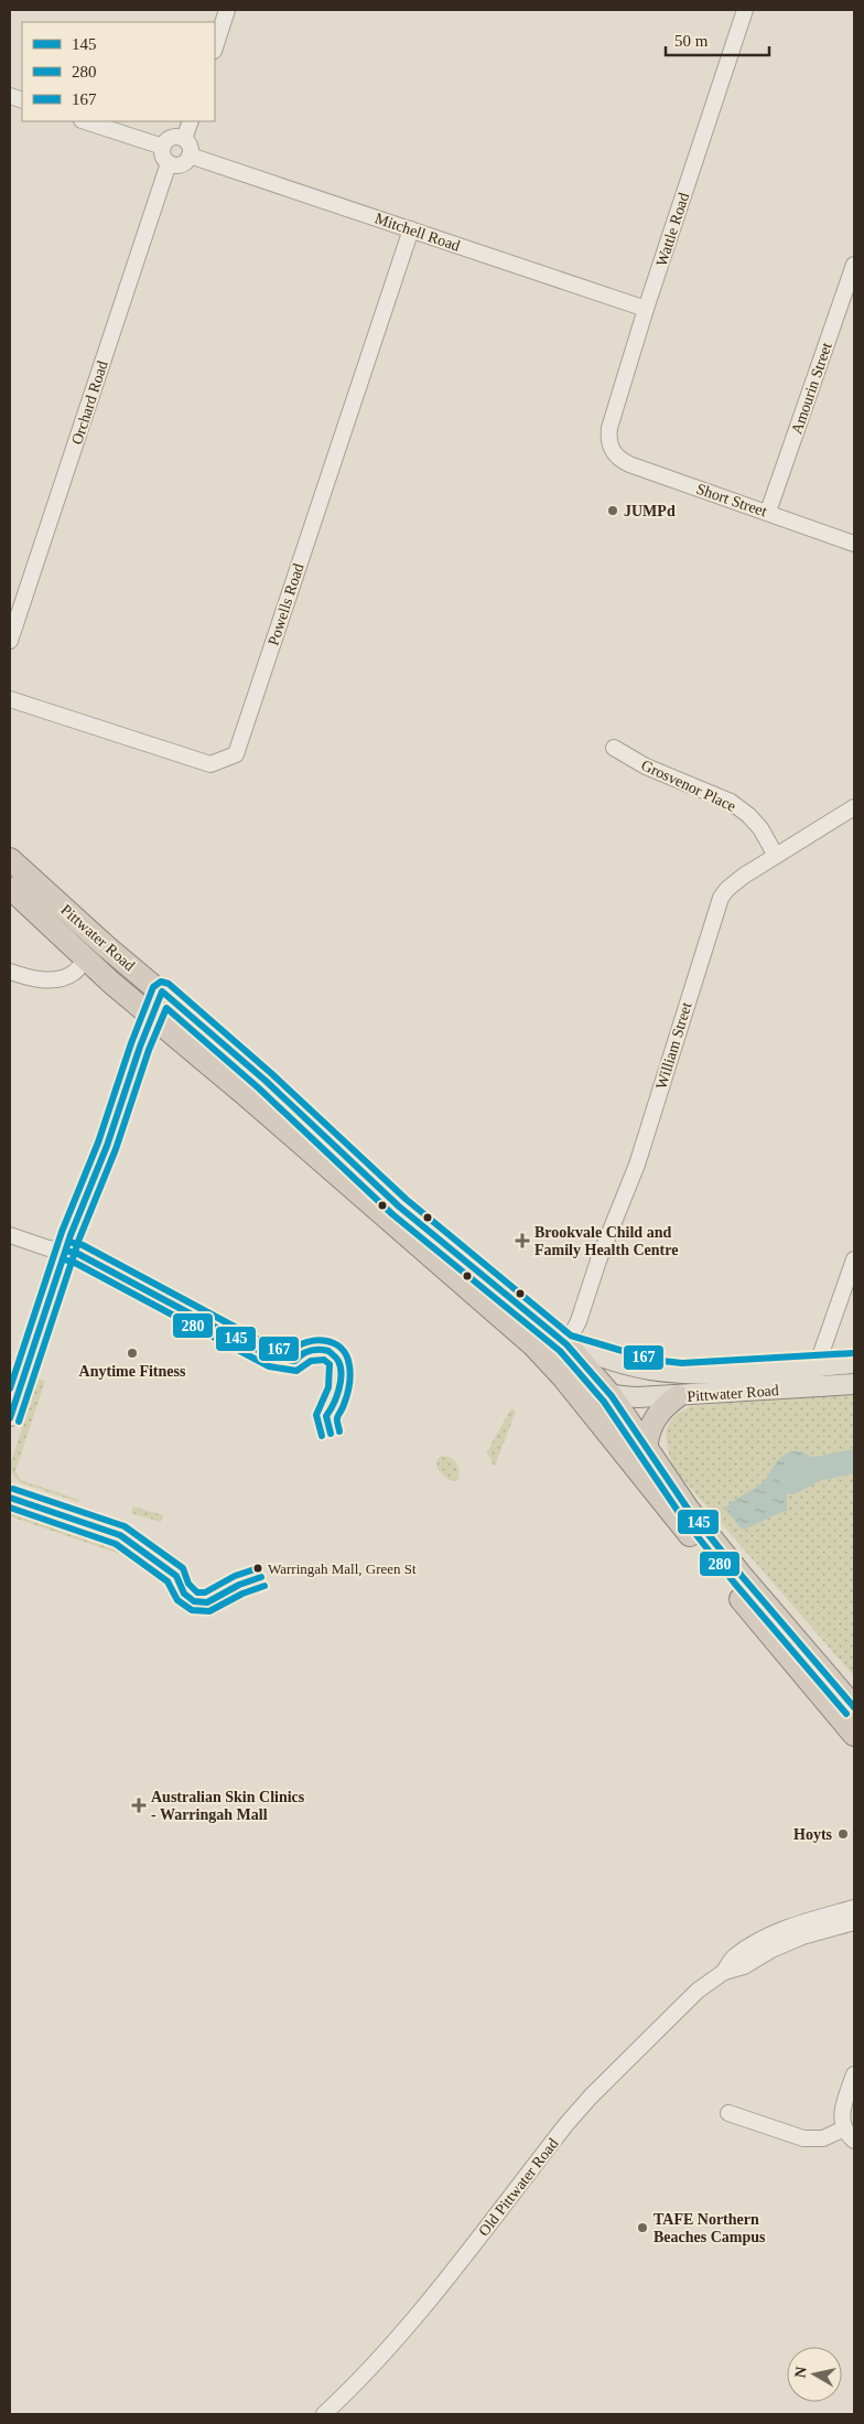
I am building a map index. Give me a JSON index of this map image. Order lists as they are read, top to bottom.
{
  "streets": {
    "highway": ["Pittwater Road"],
    "street": [
      "Wattle Road",
      "Mitchell Road",
      "Amourin Street",
      "Orchard Road",
      "Short Street",
      "Powells Road",
      "Grosvenor Place",
      "William Street",
      "Old Pittwater Road"
    ]
  },
  "crossings": [
    ["Wattle Road", "Mitchell Road"],
    ["Wattle Road", "Short Street"],
    ["Mitchell Road", "Orchard Road"],
    ["Mitchell Road", "Powells Road"],
    ["Amourin Street", "Short Street"],
    ["Grosvenor Place", "William Street"],
    ["Pittwater Road", "William Street"]
  ],
  "places": {
    "other": [
      "JUMPd",
      "Anytime Fitness",
      "Warringah Mall, Green St",
      "Hoyts",
      "TAFE Northern Beaches Campus"
    ],
    "health": ["Brookvale Child and Family Health Centre", "Australian Skin Clinics - Warringah Mall"]
  },
  "lines": ["transit line 167", "transit line 145", "transit line 280"],
  "legend": ["145", "280", "167"],
  "scale_bar": "50 m",
  "north": "left"
}
